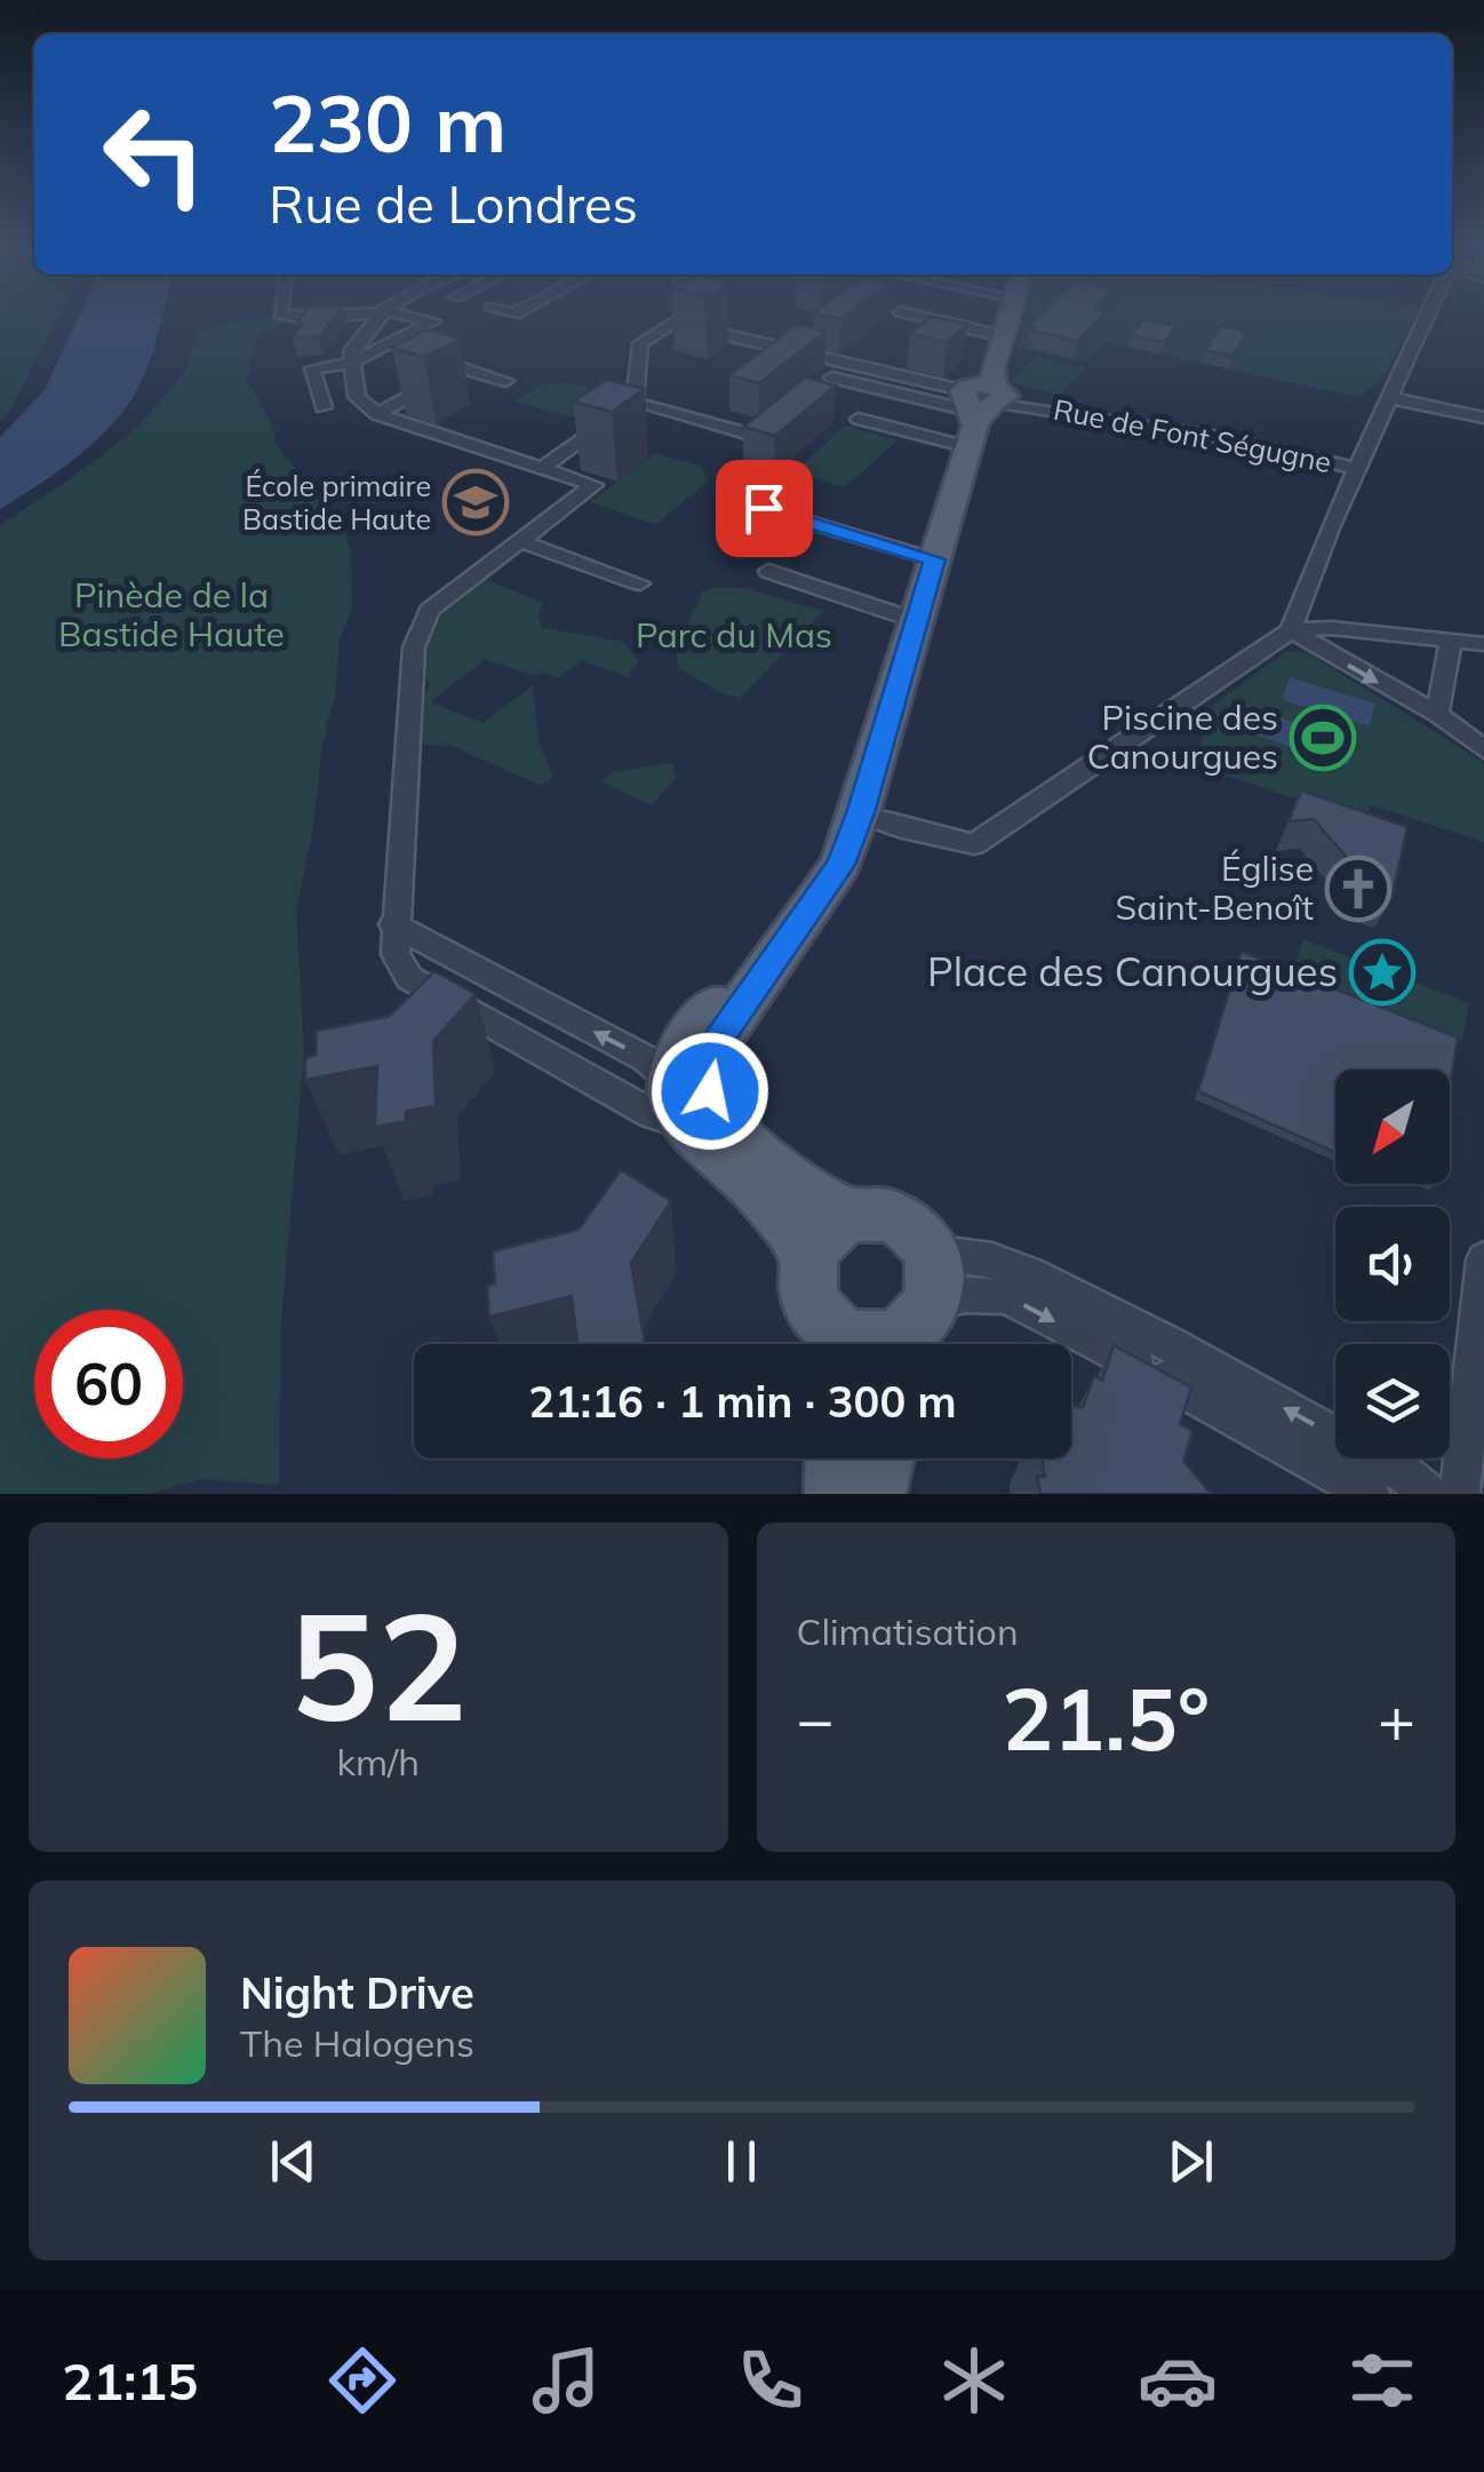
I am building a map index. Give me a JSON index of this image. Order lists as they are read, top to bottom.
{
  "streets": {
    "street": ["Rue de Font Ségugne"]
  },
  "parks": ["Pinède de la Bastide Haute", "Parc du Mas"],
  "places": {
    "school or university": ["École primaire Bastide Haute"],
    "sports": ["Piscine des Canourgues"],
    "church": ["Église Saint-Benoît"],
    "place": ["Place des Canourgues"]
  },
  "north": "bottom left",
  "page": {
    "turn": ["230 m", "Rue de Londres"],
    "limit": "60",
    "trip": "21:16 · 1 min · 300 m",
    "tile": [
      ["52", "km/h"],
      "Climatisation"
    ],
    "heat": ["−", "21.5°", "+"],
    "song": ["Night Drive", "The Halogens"],
    "tabs": "21:15"
  }
}
